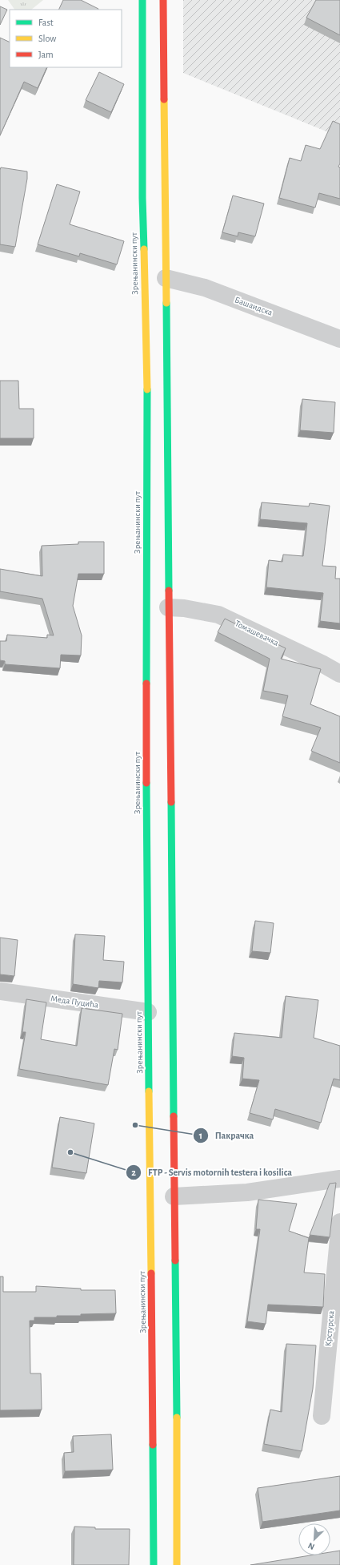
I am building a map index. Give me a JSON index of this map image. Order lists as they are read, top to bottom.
{
  "streets": {
    "main road": ["Зрењанински пут"],
    "street": [
      "Башаидска",
      "Томашевачка",
      "Меда Пуцића",
      "Крстурска"
    ]
  },
  "crossings": [
    ["Зрењанински пут", "Меда Пуцића"]
  ],
  "places": ["Пакрачка", "FTP - Servis motornih testera i kosilica"],
  "legend": ["Fast", "Slow", "Jam"],
  "north": "bottom left"
}
